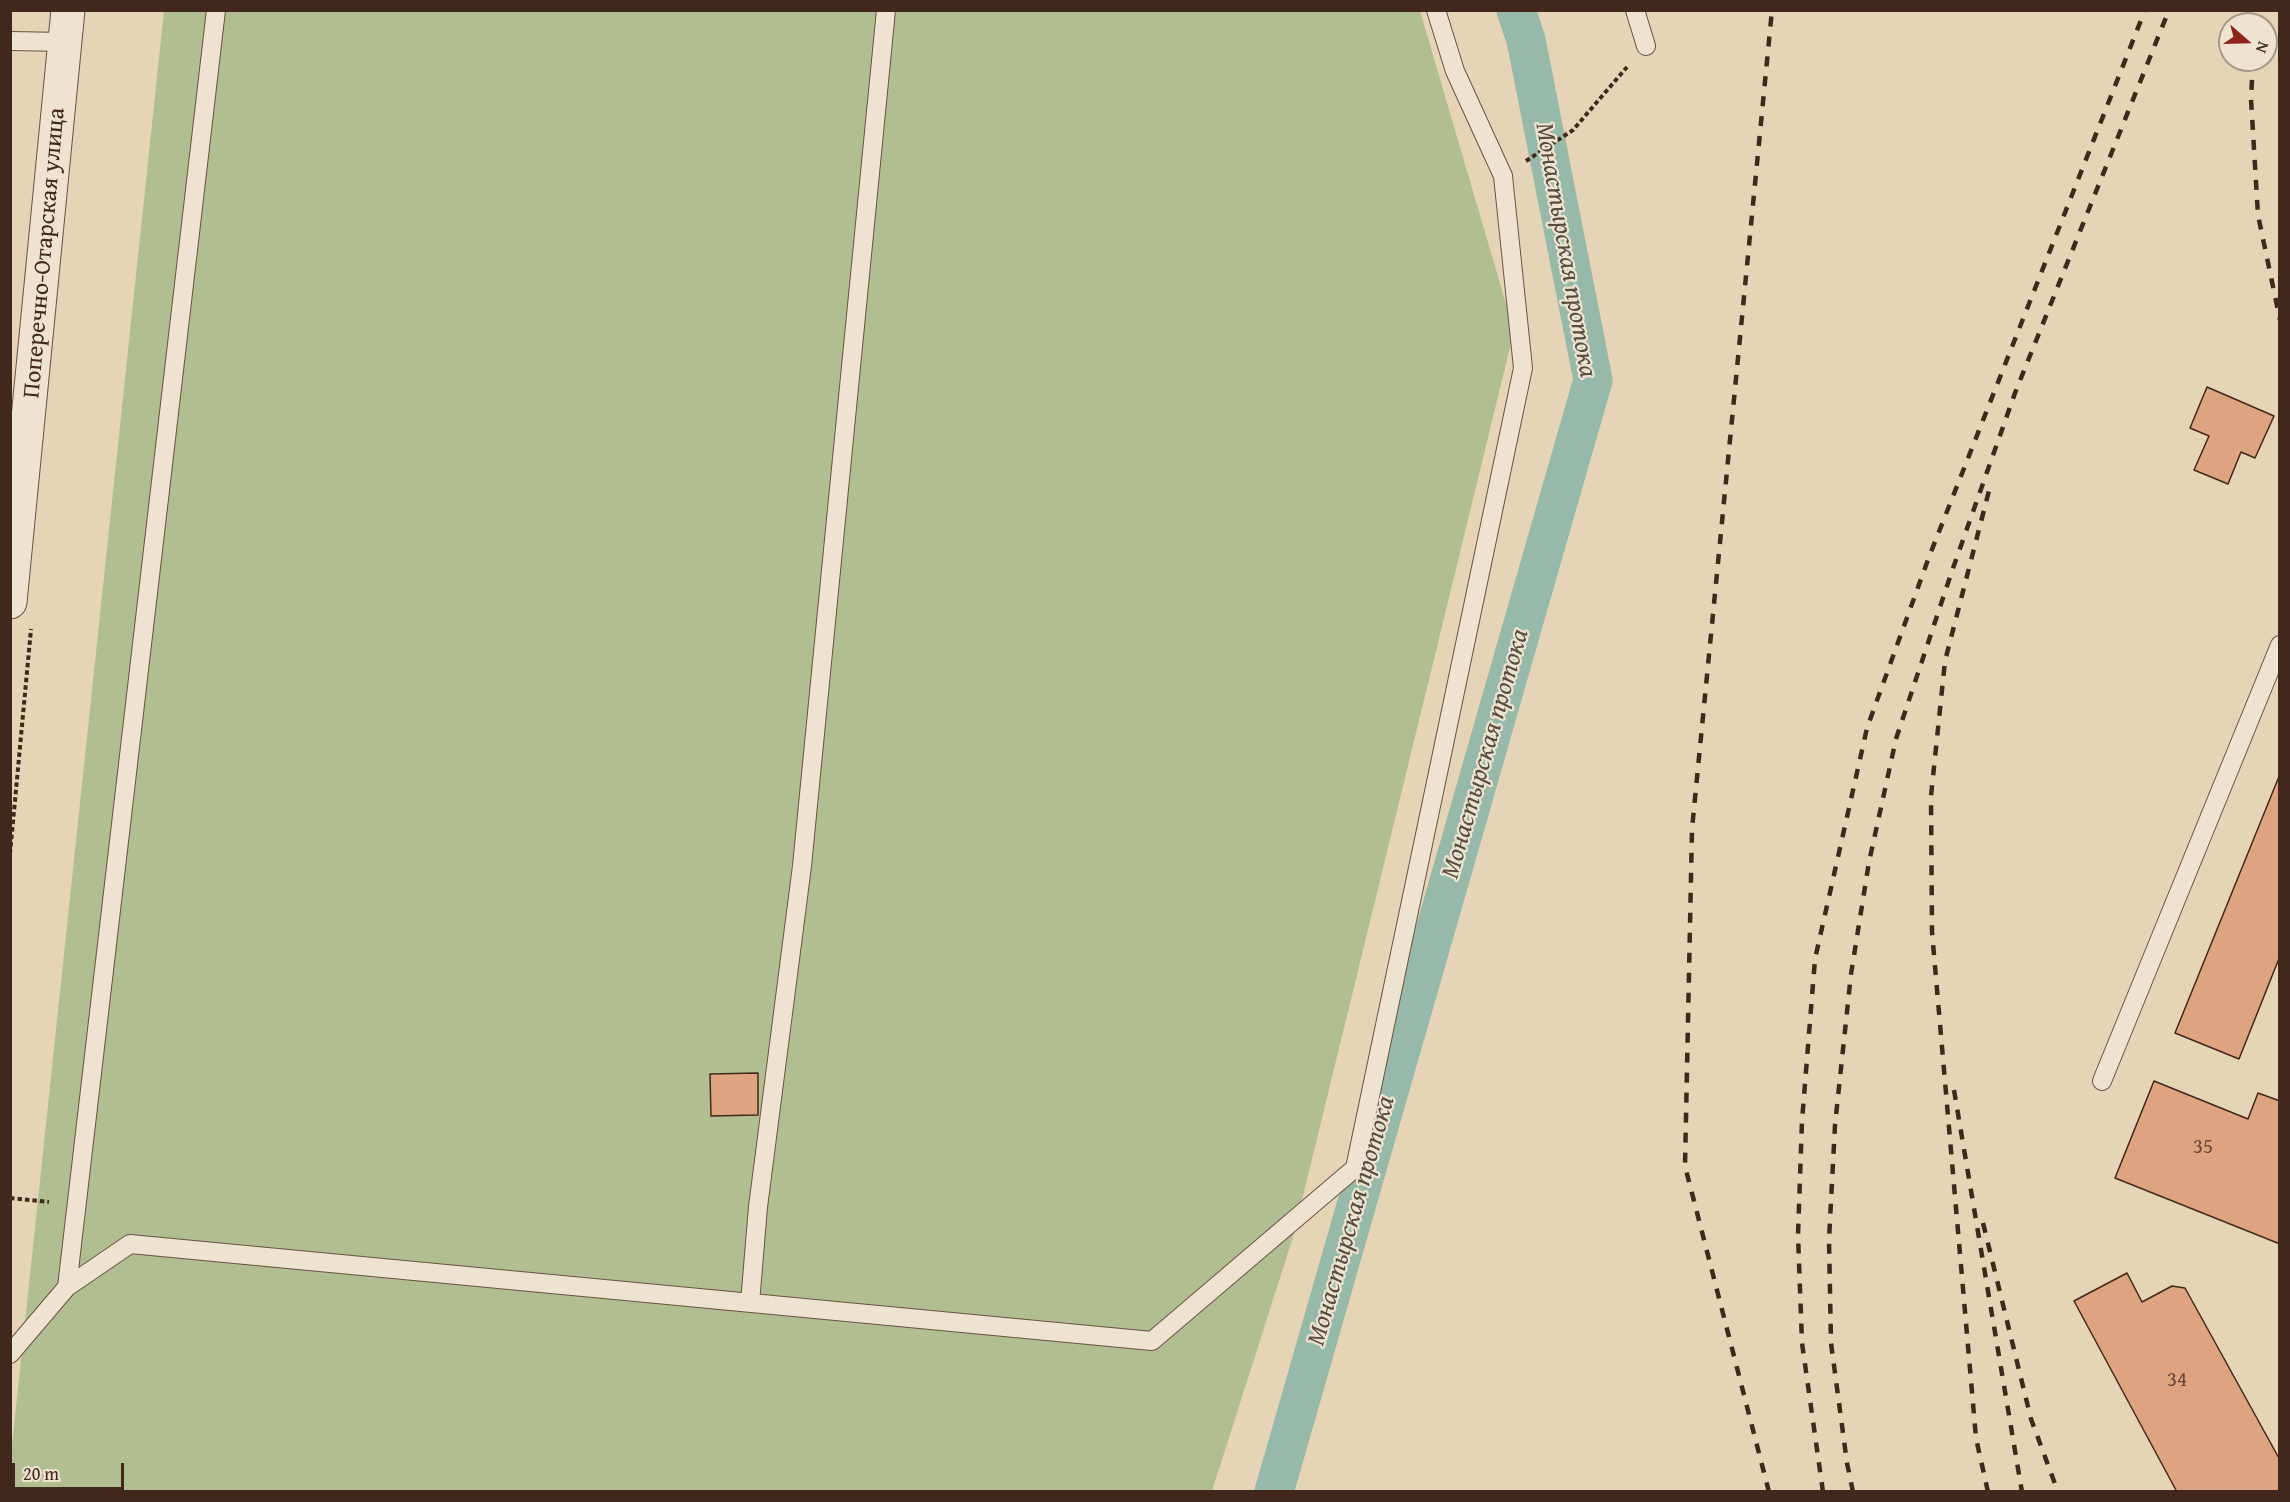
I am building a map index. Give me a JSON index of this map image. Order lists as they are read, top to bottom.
{
  "streets": {
    "street": ["Поперечно-Отарская улица"]
  },
  "water": ["Монастырская протока"],
  "house_numbers": ["35", "34"],
  "scale_bar": "20 m",
  "north": "right"
}
